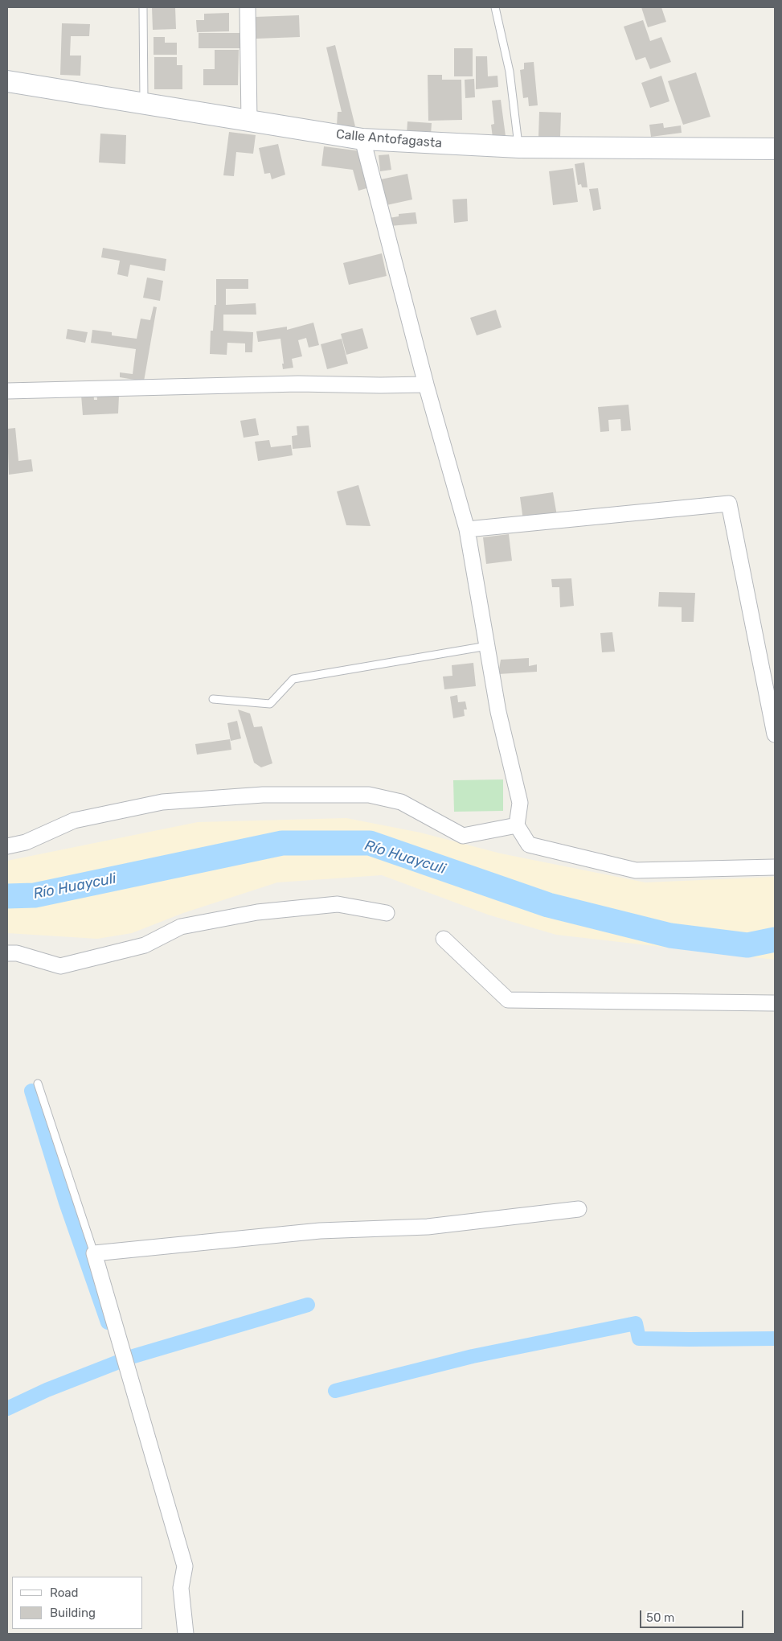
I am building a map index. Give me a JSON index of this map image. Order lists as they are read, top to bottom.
{
  "streets": {
    "main road": ["Calle Antofagasta"]
  },
  "water": ["Río Huayculi"],
  "legend": ["Road", "Building"],
  "scale_bar": "50 m"
}
